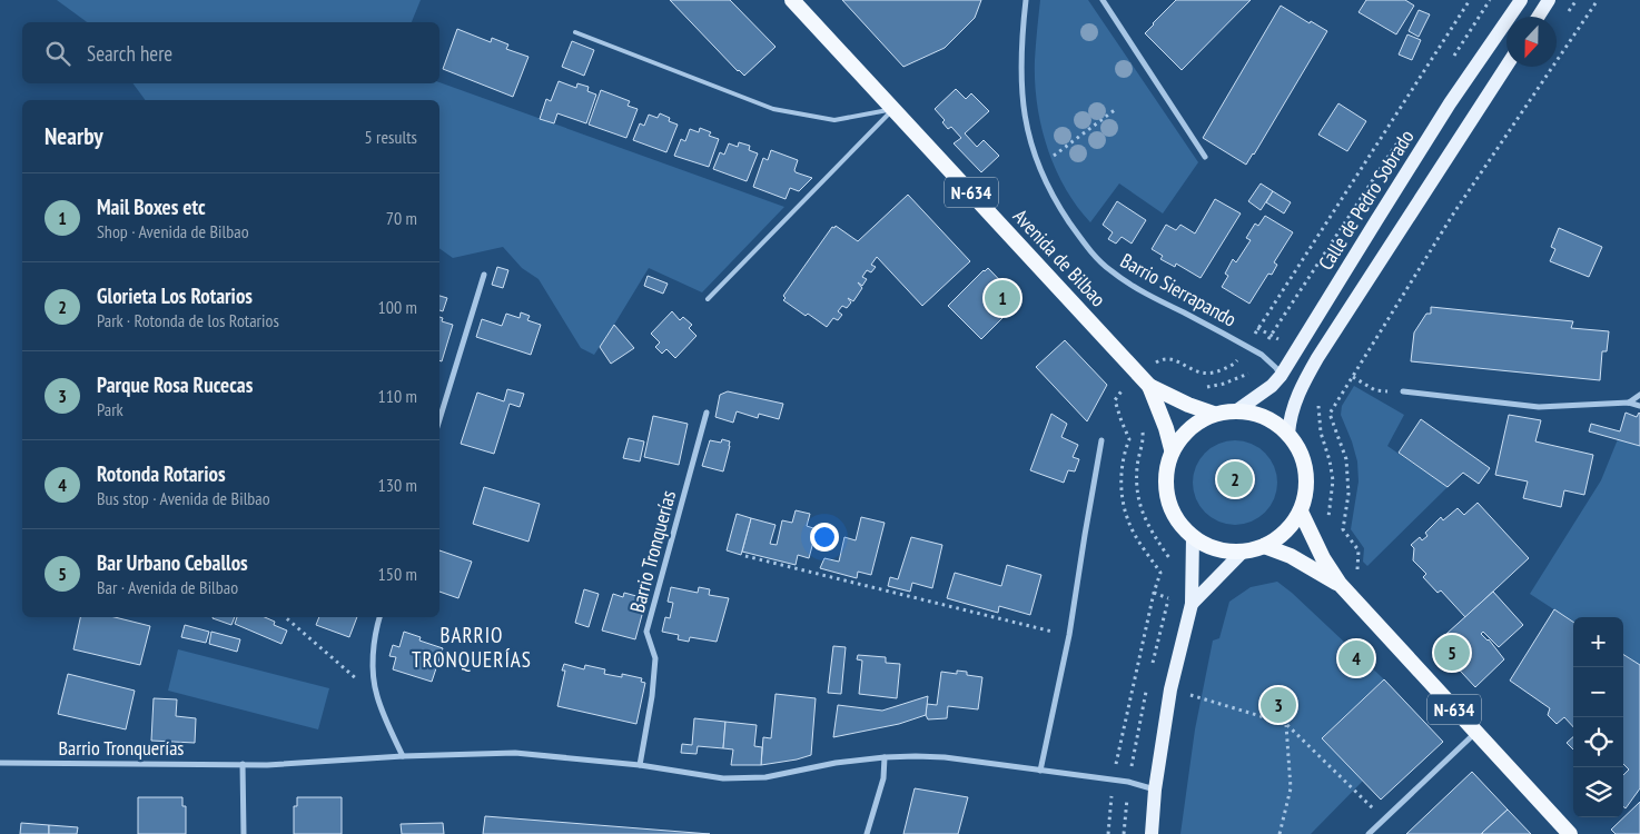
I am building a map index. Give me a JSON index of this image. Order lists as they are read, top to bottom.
{
  "streets": {
    "highway": ["N-634", "Avenida de Bilbao"],
    "main road": ["Calle de Pedro Sobrado"],
    "street": ["Barrio Sierrapando", "Barrio Tronquerías"]
  },
  "crossings": [
    ["N-634", "Calle de Pedro Sobrado"],
    ["N-634", "Avenida de Bilbao"],
    ["Calle de Pedro Sobrado", "Avenida de Bilbao"],
    ["Calle de Pedro Sobrado", "Barrio Sierrapando"]
  ],
  "districts": ["BARRIO TRONQUERÍAS"],
  "north": "bottom",
  "page": {
    "search": "Search here",
    "heading": ["Nearby", "5 results"],
    "list": [
      {
        "mark": "1",
        "name": "Mail Boxes etc",
        "note": "Shop · Avenida de Bilbao",
        "value": "70 m"
      },
      {
        "mark": "2",
        "name": "Glorieta Los Rotarios",
        "note": "Park · Rotonda de los Rotarios",
        "value": "100 m"
      },
      {
        "mark": "3",
        "name": "Parque Rosa Rucecas",
        "note": "Park",
        "value": "110 m"
      },
      {
        "mark": "4",
        "name": "Rotonda Rotarios",
        "note": "Bus stop · Avenida de Bilbao",
        "value": "130 m"
      },
      {
        "mark": "5",
        "name": "Bar Urbano Ceballos",
        "note": "Bar · Avenida de Bilbao",
        "value": "150 m"
      }
    ],
    "pins": [
      "1",
      "2",
      "5",
      "4",
      "3"
    ],
    "map_buttons": ["+", "−"]
  }
}
